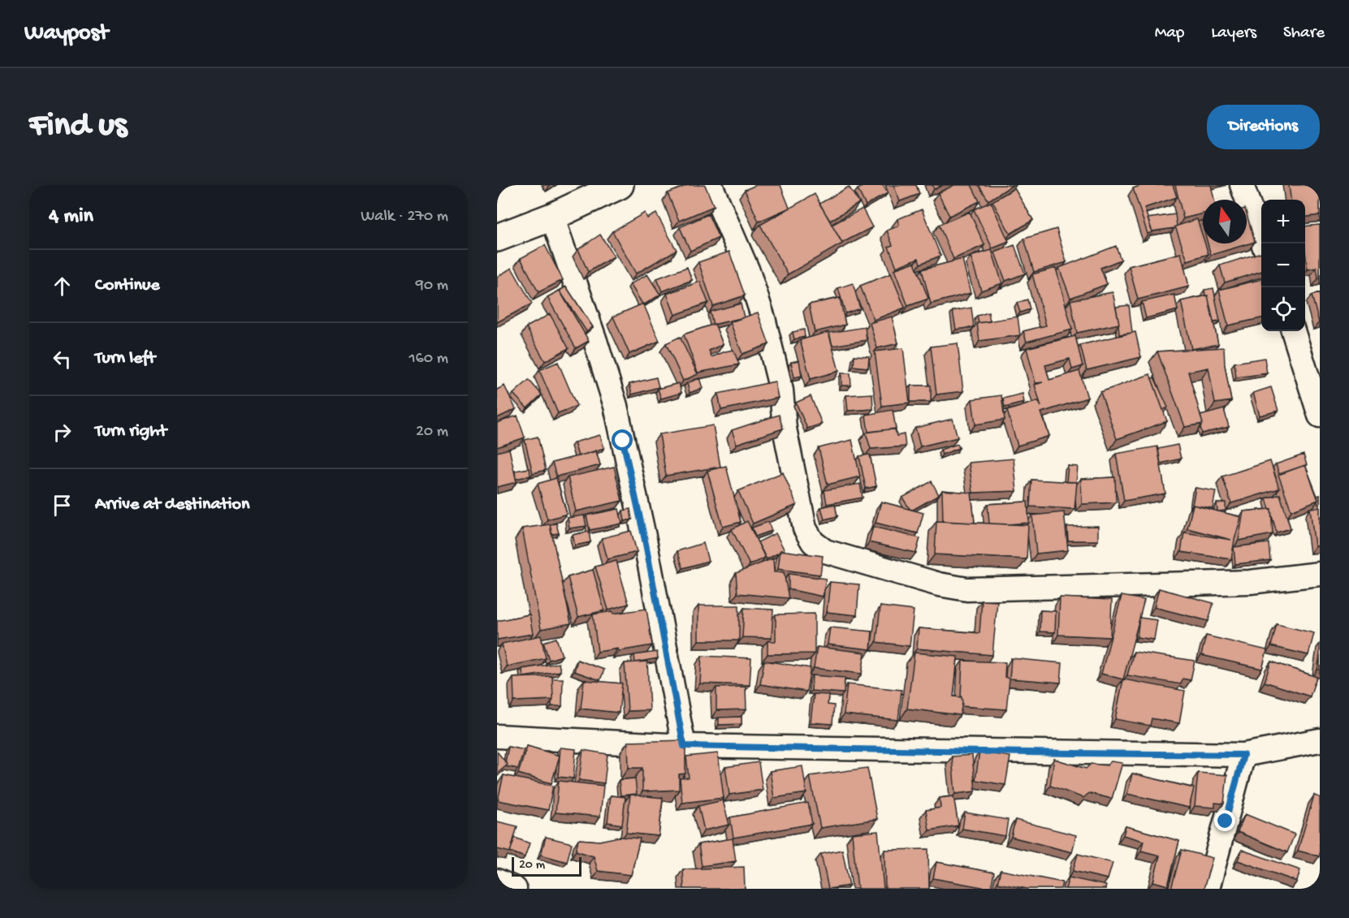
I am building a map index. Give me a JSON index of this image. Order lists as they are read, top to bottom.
{
  "scale_bar": "20 m",
  "north": "top",
  "page": {
    "header": "Waypost",
    "nav": ["Map", "Layers", "Share"],
    "buttons": "Directions",
    "title": "Find us",
    "heading": ["4 min", "Walk · 270 m"],
    "map_buttons": ["+", "−"],
    "list": [
      ["Continue", "90 m"],
      ["Turn left", "160 m"],
      ["Turn right", "20 m"],
      "Arrive at destination"
    ],
    "scale": "20 m"
  }
}
